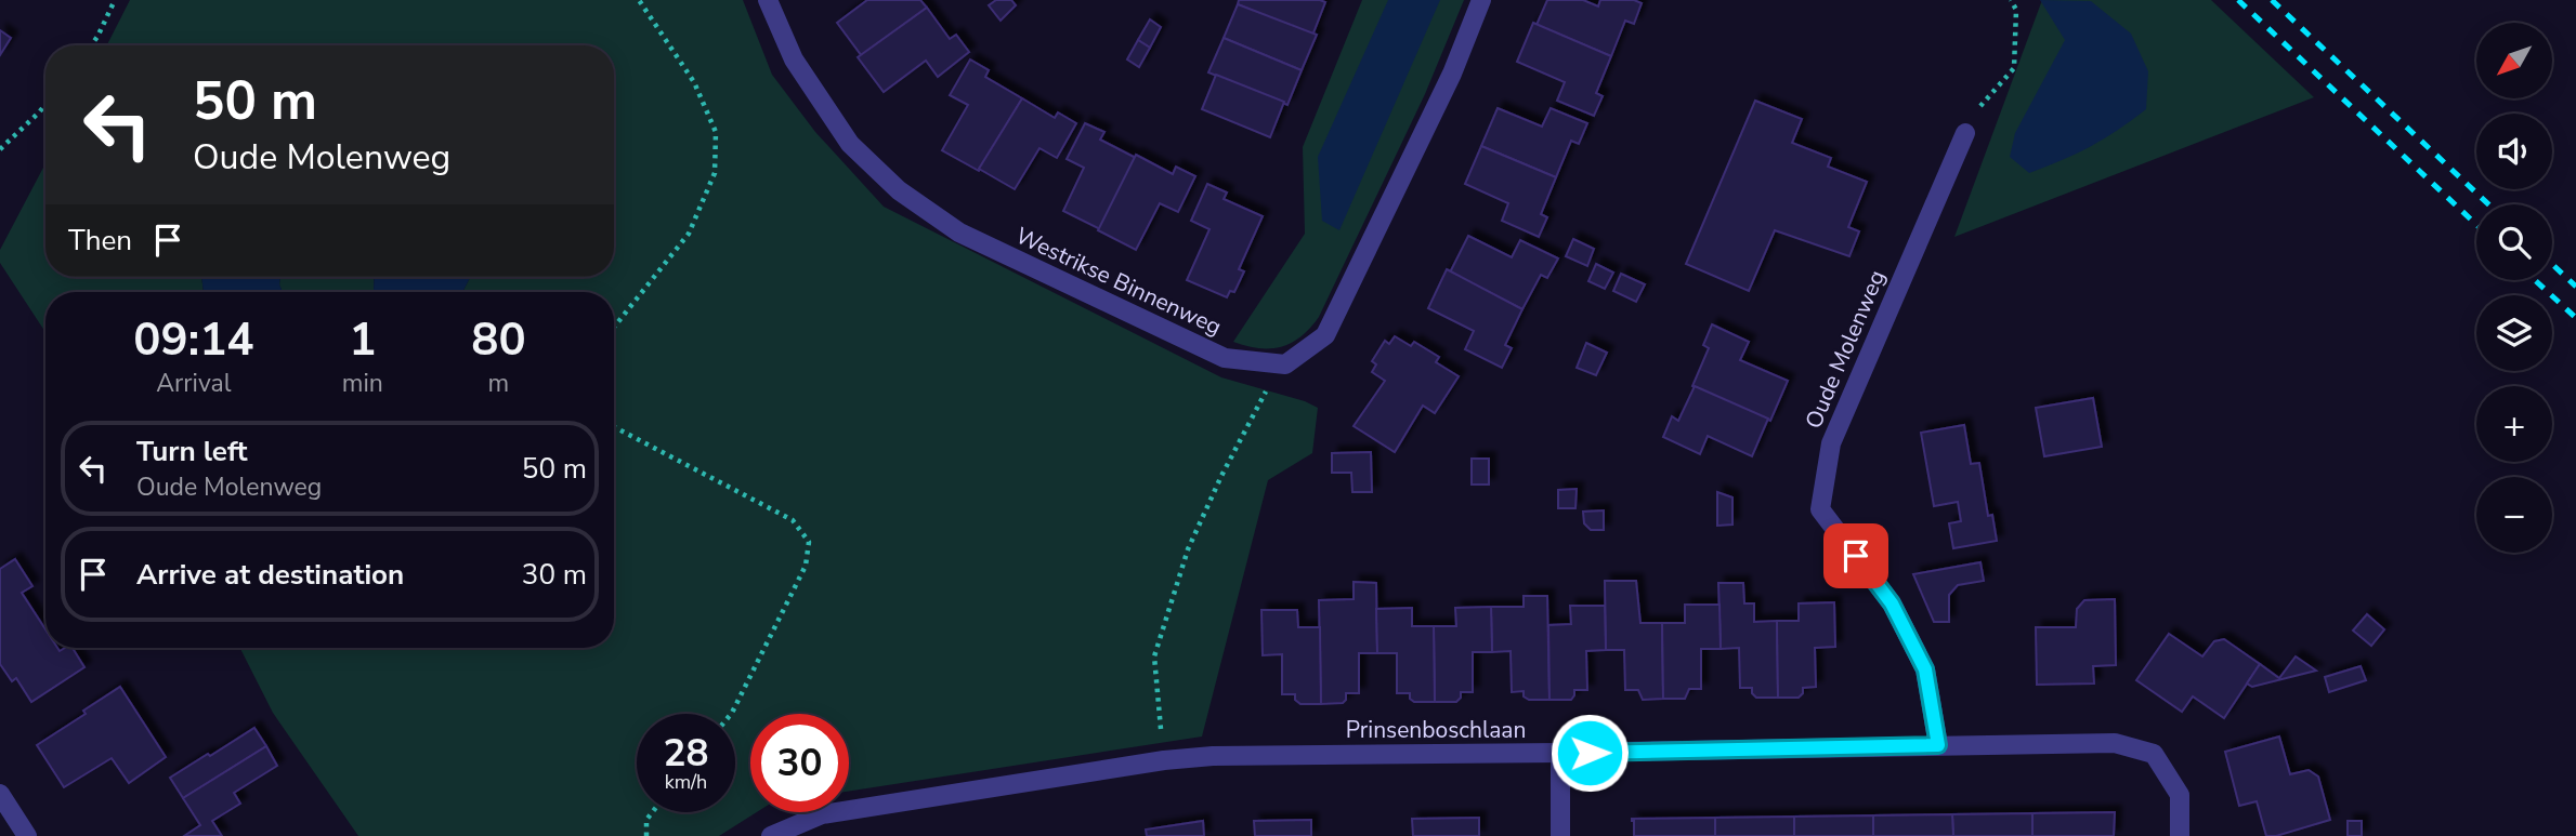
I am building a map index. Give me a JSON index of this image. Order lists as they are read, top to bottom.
{
  "streets": {
    "street": ["Westrikse Binnenweg", "Oude Molenweg", "Prinsenboschlaan"]
  },
  "crossings": [
    ["Oude Molenweg", "Prinsenboschlaan"]
  ],
  "north": "bottom left",
  "page": {
    "map_buttons": ["+", "−"],
    "turn": ["50 m", "Oude Molenweg"],
    "then": "Then",
    "eta": [
      "09:14",
      "Arrival",
      "1",
      "min",
      "80",
      "m"
    ],
    "list": [
      {
        "name": "Turn left",
        "note": "Oude Molenweg",
        "value": "50 m"
      },
      {
        "name": "Arrive at destination",
        "value": "30 m"
      }
    ],
    "speed": "28 km/h",
    "limit": "30"
  }
}
